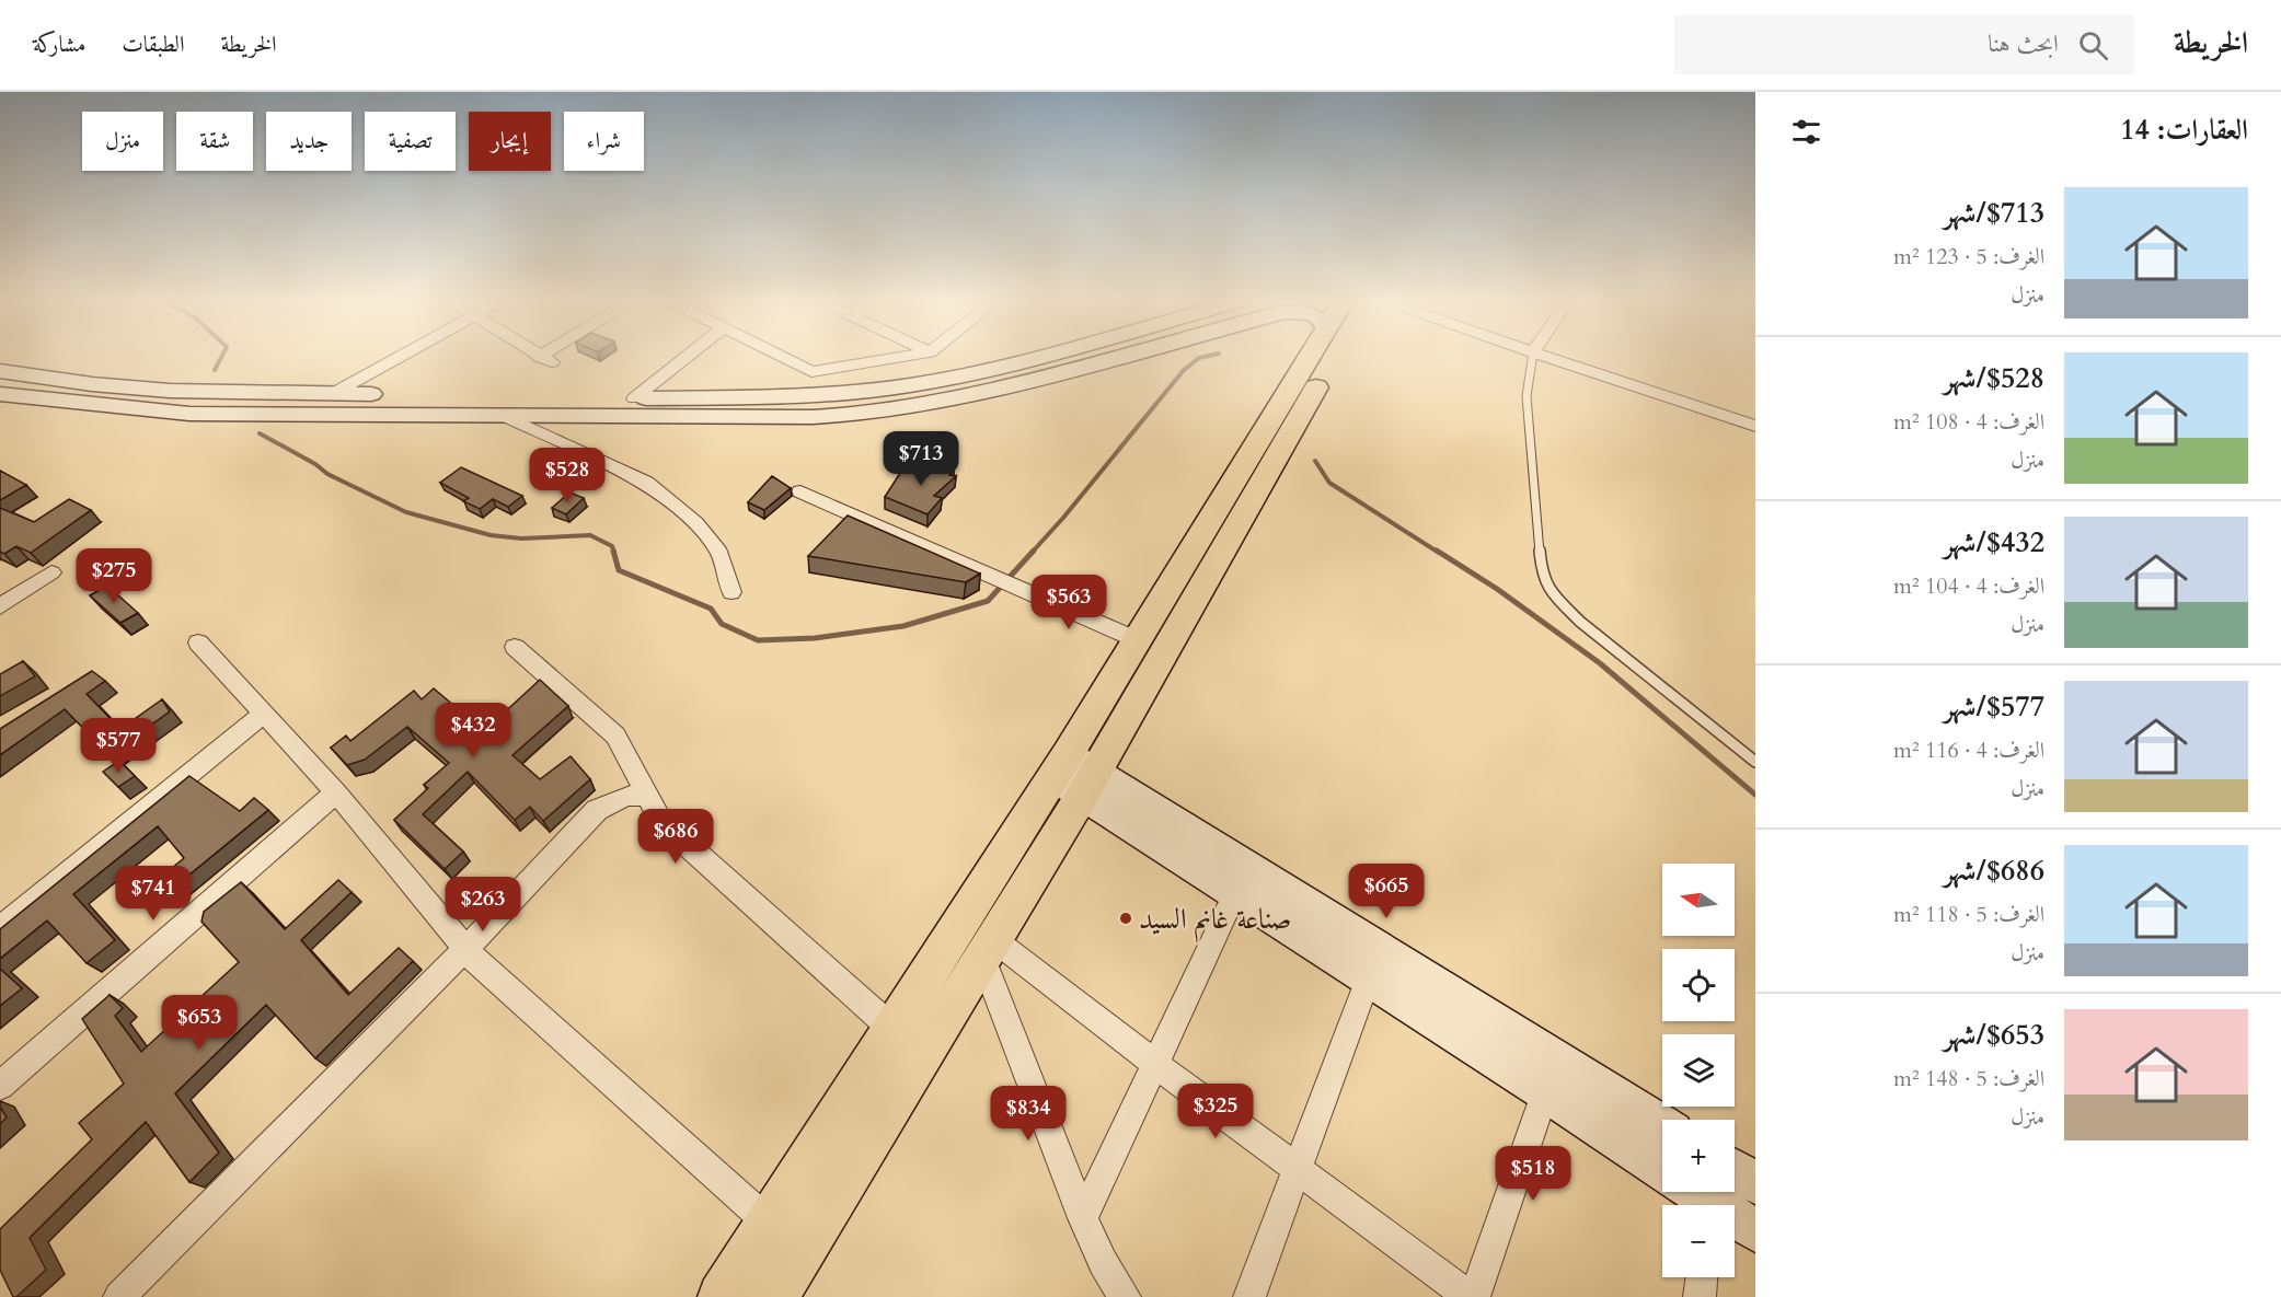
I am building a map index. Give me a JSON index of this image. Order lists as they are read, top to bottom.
{
  "places": ["صناعة غانم السيد"],
  "north": "left",
  "page": {
    "header": "الخريطة",
    "search": "ابحث هنا",
    "nav": ["الخريطة", "الطبقات", "مشاركة"],
    "heading": "العقارات: 14",
    "chip": [
      "شراء",
      "إيجار",
      "تصفية",
      "جديد",
      "شقة",
      "منزل"
    ],
    "list": [
      {
        "name": "$713/شهر",
        "note": "الغرف: 5 · 123 m² · منزل"
      },
      {
        "name": "$528/شهر",
        "note": "الغرف: 4 · 108 m² · منزل"
      },
      {
        "name": "$432/شهر",
        "note": "الغرف: 4 · 104 m² · منزل"
      },
      {
        "name": "$577/شهر",
        "note": "الغرف: 4 · 116 m² · منزل"
      },
      {
        "name": "$686/شهر",
        "note": "الغرف: 5 · 118 m² · منزل"
      },
      {
        "name": "$653/شهر",
        "note": "الغرف: 5 · 148 m² · منزل"
      }
    ],
    "price": [
      "$713",
      "$528",
      "$275",
      "$563",
      "$432",
      "$577",
      "$686",
      "$665",
      "$741",
      "$263",
      "$653",
      "$325",
      "$834",
      "$518"
    ],
    "map_buttons": ["+", "−"]
  }
}
